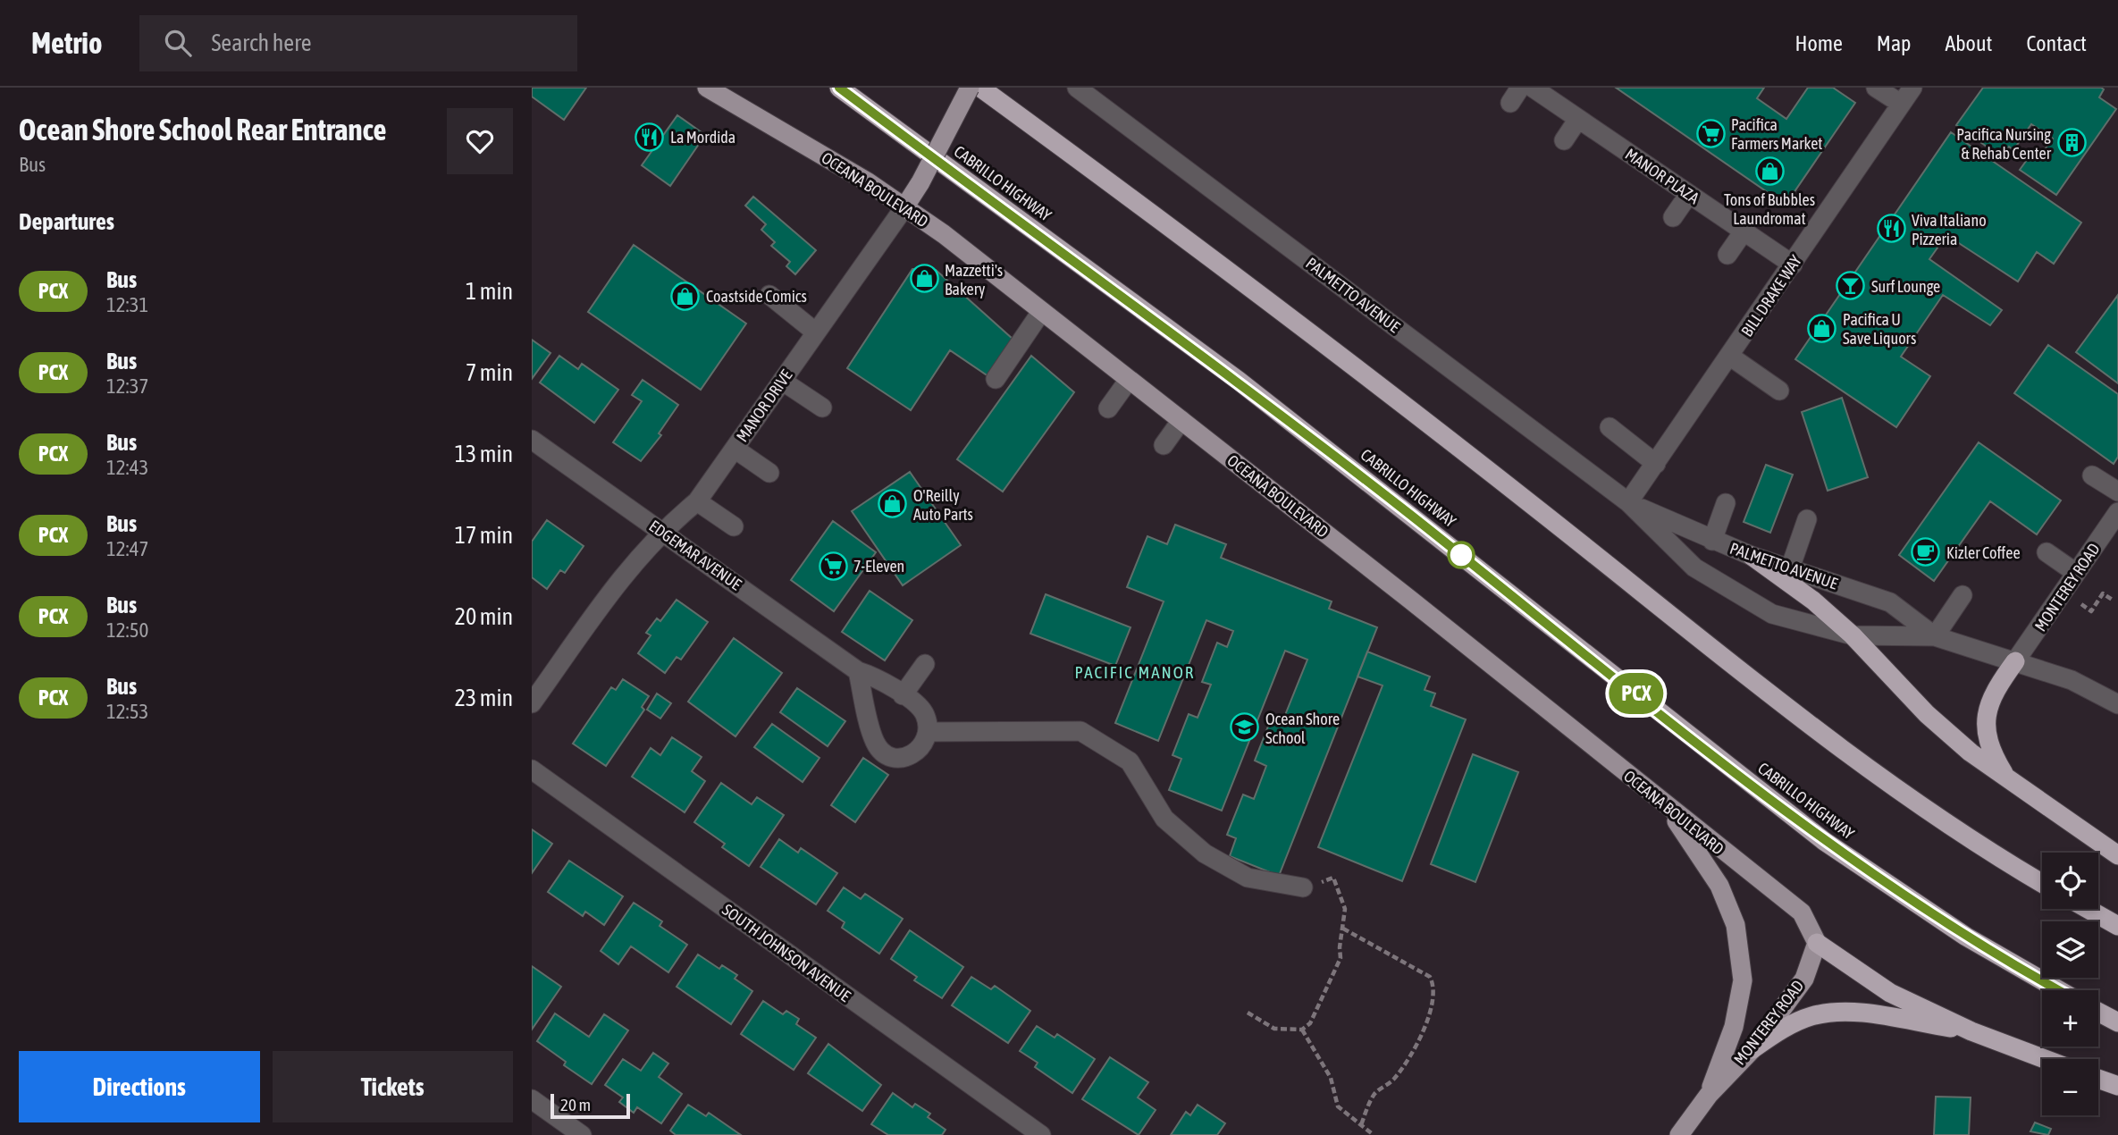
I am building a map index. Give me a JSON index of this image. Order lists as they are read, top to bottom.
{
  "streets": {
    "highway": ["CABRILLO HIGHWAY"],
    "main road": ["OCEANA BOULEVARD", "MANOR DRIVE", "MONTEREY ROAD"],
    "street": [
      "MANOR PLAZA",
      "PALMETTO AVENUE",
      "BILL DRAKE WAY",
      "EDGEMAR AVENUE",
      "SOUTH JOHNSON AVENUE"
    ]
  },
  "crossings": [
    ["MANOR PLAZA", "BILL DRAKE WAY"],
    ["OCEANA BOULEVARD", "MANOR DRIVE"],
    ["OCEANA BOULEVARD", "MONTEREY ROAD"],
    ["PALMETTO AVENUE", "BILL DRAKE WAY"],
    ["PALMETTO AVENUE", "MONTEREY ROAD"],
    ["MANOR DRIVE", "EDGEMAR AVENUE"]
  ],
  "districts": ["PACIFIC MANOR"],
  "places": {
    "supermarket": ["Pacifica Farmers Market", "7-Eleven"],
    "restaurant": ["La Mordida", "Viva Italiano Pizzeria"],
    "building": ["Pacifica Nursing & Rehab Center"],
    "shop": [
      "Tons of Bubbles Laundromat",
      "Mazzetti's Bakery",
      "Coastside Comics",
      "Pacifica U Save Liquors",
      "O'Reilly Auto Parts"
    ],
    "bar": ["Surf Lounge"],
    "cafe": ["Kizler Coffee"],
    "school or university": ["Ocean Shore School"]
  },
  "lines": ["bus line PCX"],
  "scale_bar": "20 m",
  "page": {
    "header": "Metrio",
    "search": "Search here",
    "nav": [
      "Home",
      "Map",
      "About",
      "Contact"
    ],
    "heading": [
      ["Ocean Shore School Rear Entrance", "Bus"],
      "Departures"
    ],
    "on_map": "PCX",
    "list": [
      {
        "mark": "PCX",
        "name": "Bus",
        "note": "12:31",
        "value": "1 min"
      },
      {
        "mark": "PCX",
        "name": "Bus",
        "note": "12:37",
        "value": "7 min"
      },
      {
        "mark": "PCX",
        "name": "Bus",
        "note": "12:43",
        "value": "13 min"
      },
      {
        "mark": "PCX",
        "name": "Bus",
        "note": "12:47",
        "value": "17 min"
      },
      {
        "mark": "PCX",
        "name": "Bus",
        "note": "12:50",
        "value": "20 min"
      },
      {
        "mark": "PCX",
        "name": "Bus",
        "note": "12:53",
        "value": "23 min"
      }
    ],
    "map_buttons": ["+", "−"],
    "buttons": ["Directions", "Tickets"],
    "scale": "20 m"
  }
}
